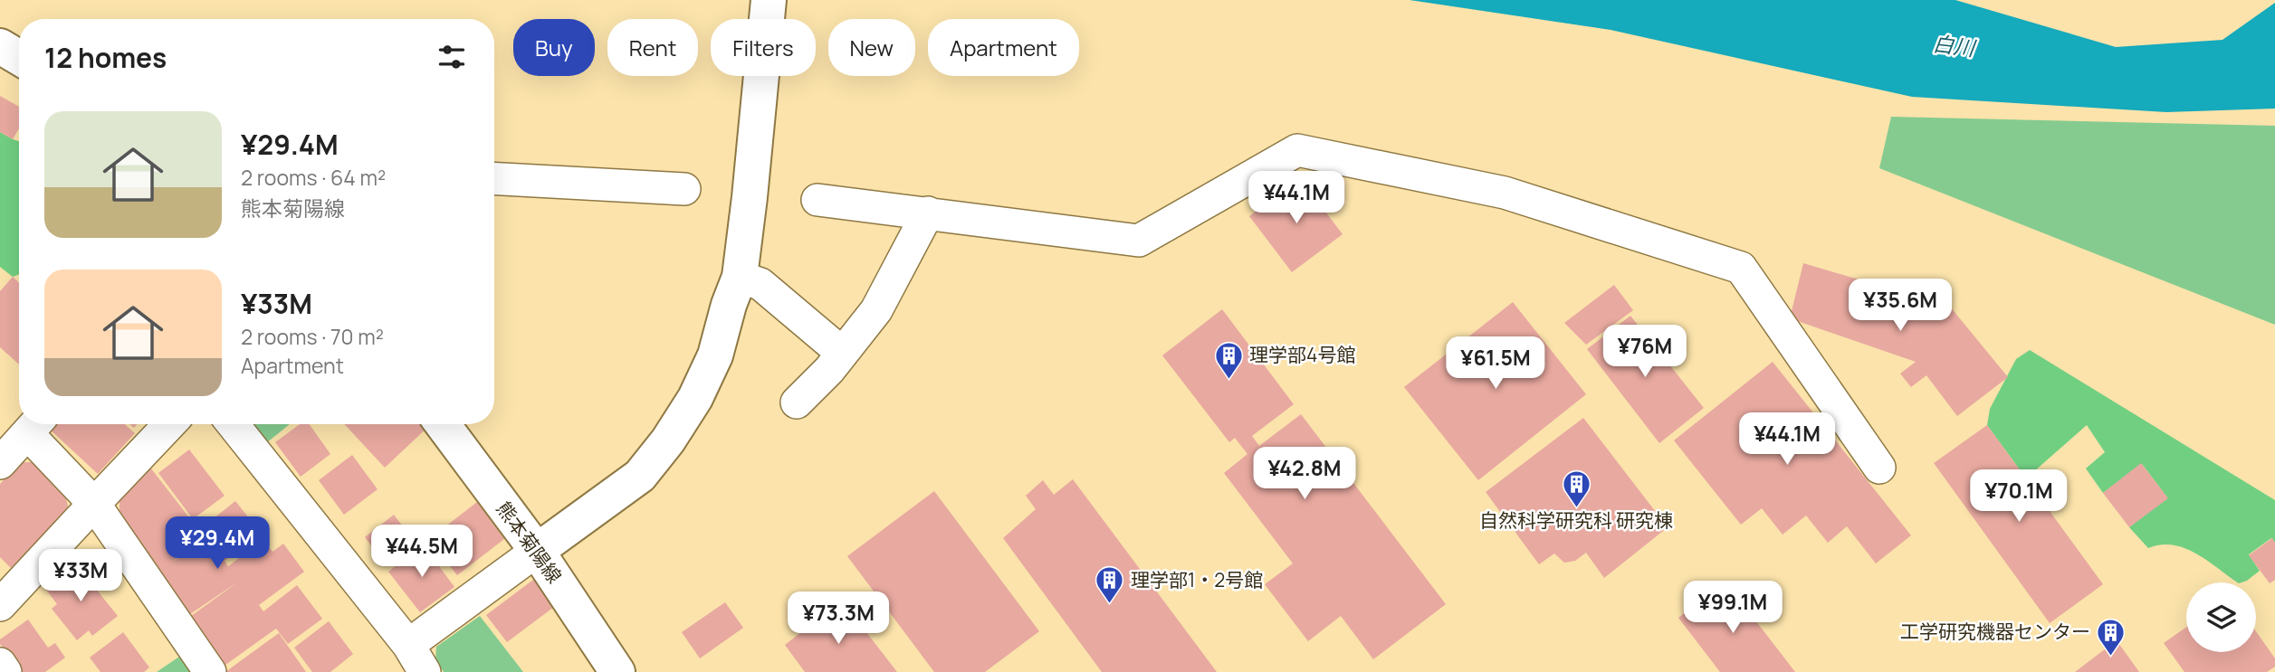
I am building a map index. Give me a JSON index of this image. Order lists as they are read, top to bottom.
{
  "streets": {
    "street": ["熊本菊陽線"]
  },
  "water": ["白川"],
  "places": {
    "building": [
      "理学部4号館",
      "自然科学研究科 研究棟",
      "理学部1・2号館",
      "工学研究機器センター"
    ]
  },
  "page": {
    "chip": [
      "Buy",
      "Rent",
      "Filters",
      "New",
      "Apartment"
    ],
    "heading": "12 homes",
    "list": [
      {
        "name": "¥29.4M",
        "note": "2 rooms · 64 m² · 熊本菊陽線"
      },
      {
        "name": "¥33M",
        "note": "2 rooms · 70 m² · Apartment"
      }
    ],
    "price": [
      "¥44.1M",
      "¥35.6M",
      "¥76M",
      "¥61.5M",
      "¥44.1M",
      "¥42.8M",
      "¥70.1M",
      "¥29.4M",
      "¥44.5M",
      "¥33M",
      "¥99.1M",
      "¥73.3M"
    ]
  }
}
